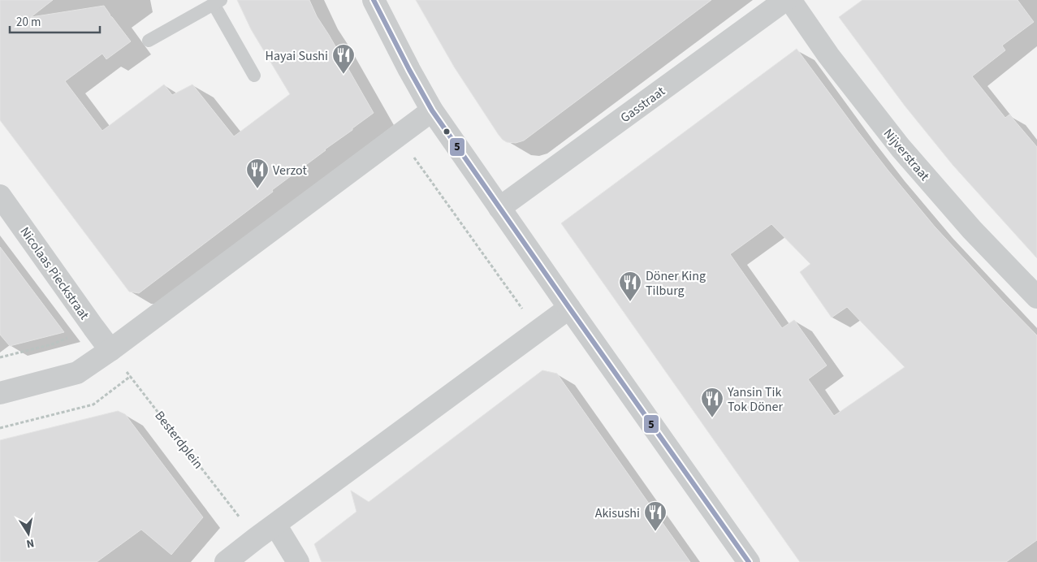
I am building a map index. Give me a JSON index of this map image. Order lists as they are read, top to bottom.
{
  "streets": {
    "street": ["Gasstraat", "Nijverstraat", "Nicolaas Pieckstraat"],
    "path": ["Besterdplein"]
  },
  "crossings": [
    ["Nicolaas Pieckstraat", "Besterdplein"]
  ],
  "places": {
    "restaurant": [
      "Hayai Sushi",
      "Verzot",
      "Döner King Tilburg",
      "Yansin Tik Tok Döner",
      "Akisushi"
    ]
  },
  "lines": ["transit line 5"],
  "scale_bar": "20 m",
  "north": "bottom"
}
